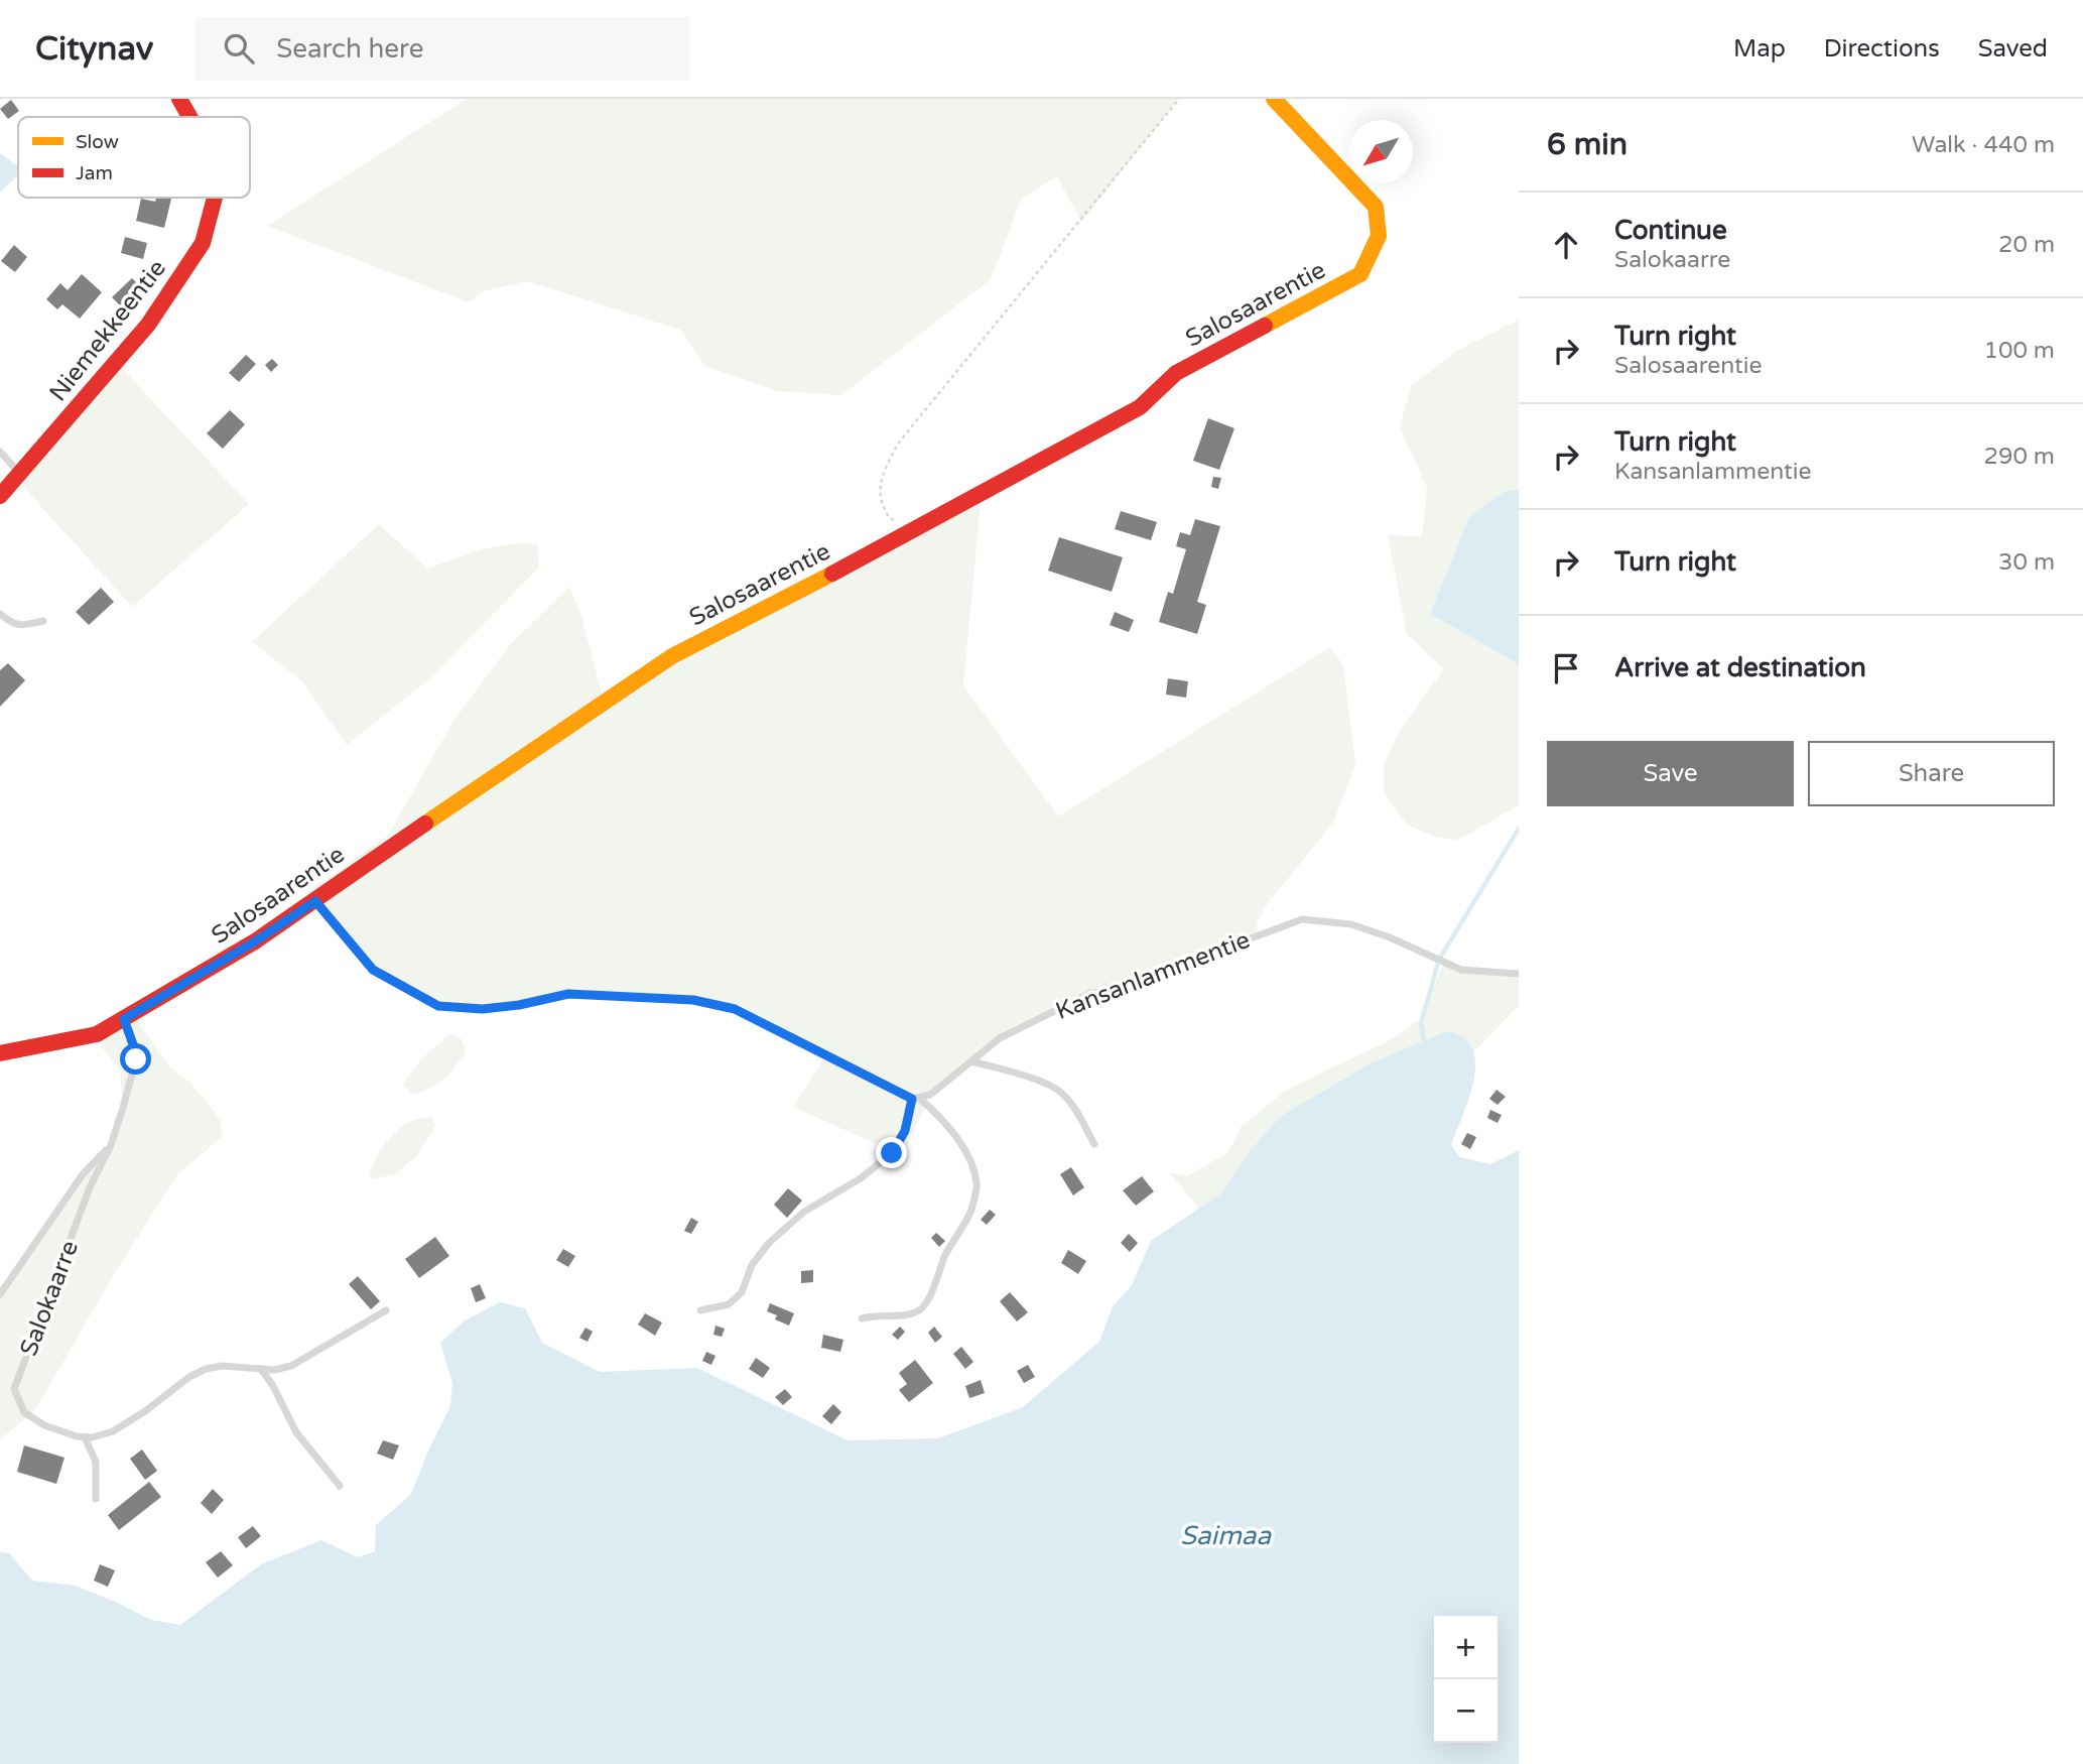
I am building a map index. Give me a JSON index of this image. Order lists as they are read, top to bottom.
{
  "streets": {
    "street": ["Salosaarentie", "Niemekkeentie"],
    "lane": ["Kansanlammentie", "Salokaarre"]
  },
  "crossings": [
    ["Salosaarentie", "Salokaarre"]
  ],
  "water": ["Saimaa"],
  "legend": ["Slow", "Jam"],
  "north": "bottom left",
  "page": {
    "header": "Citynav",
    "search": "Search here",
    "nav": ["Map", "Directions", "Saved"],
    "heading": ["6 min", "Walk · 440 m"],
    "list": [
      ["Continue", "Salokaarre", "20 m"],
      ["Turn right", "Salosaarentie", "100 m"],
      ["Turn right", "Kansanlammentie", "290 m"],
      ["Turn right", "30 m"],
      "Arrive at destination"
    ],
    "buttons": ["Save", "Share"],
    "map_buttons": ["+", "−"]
  }
}
